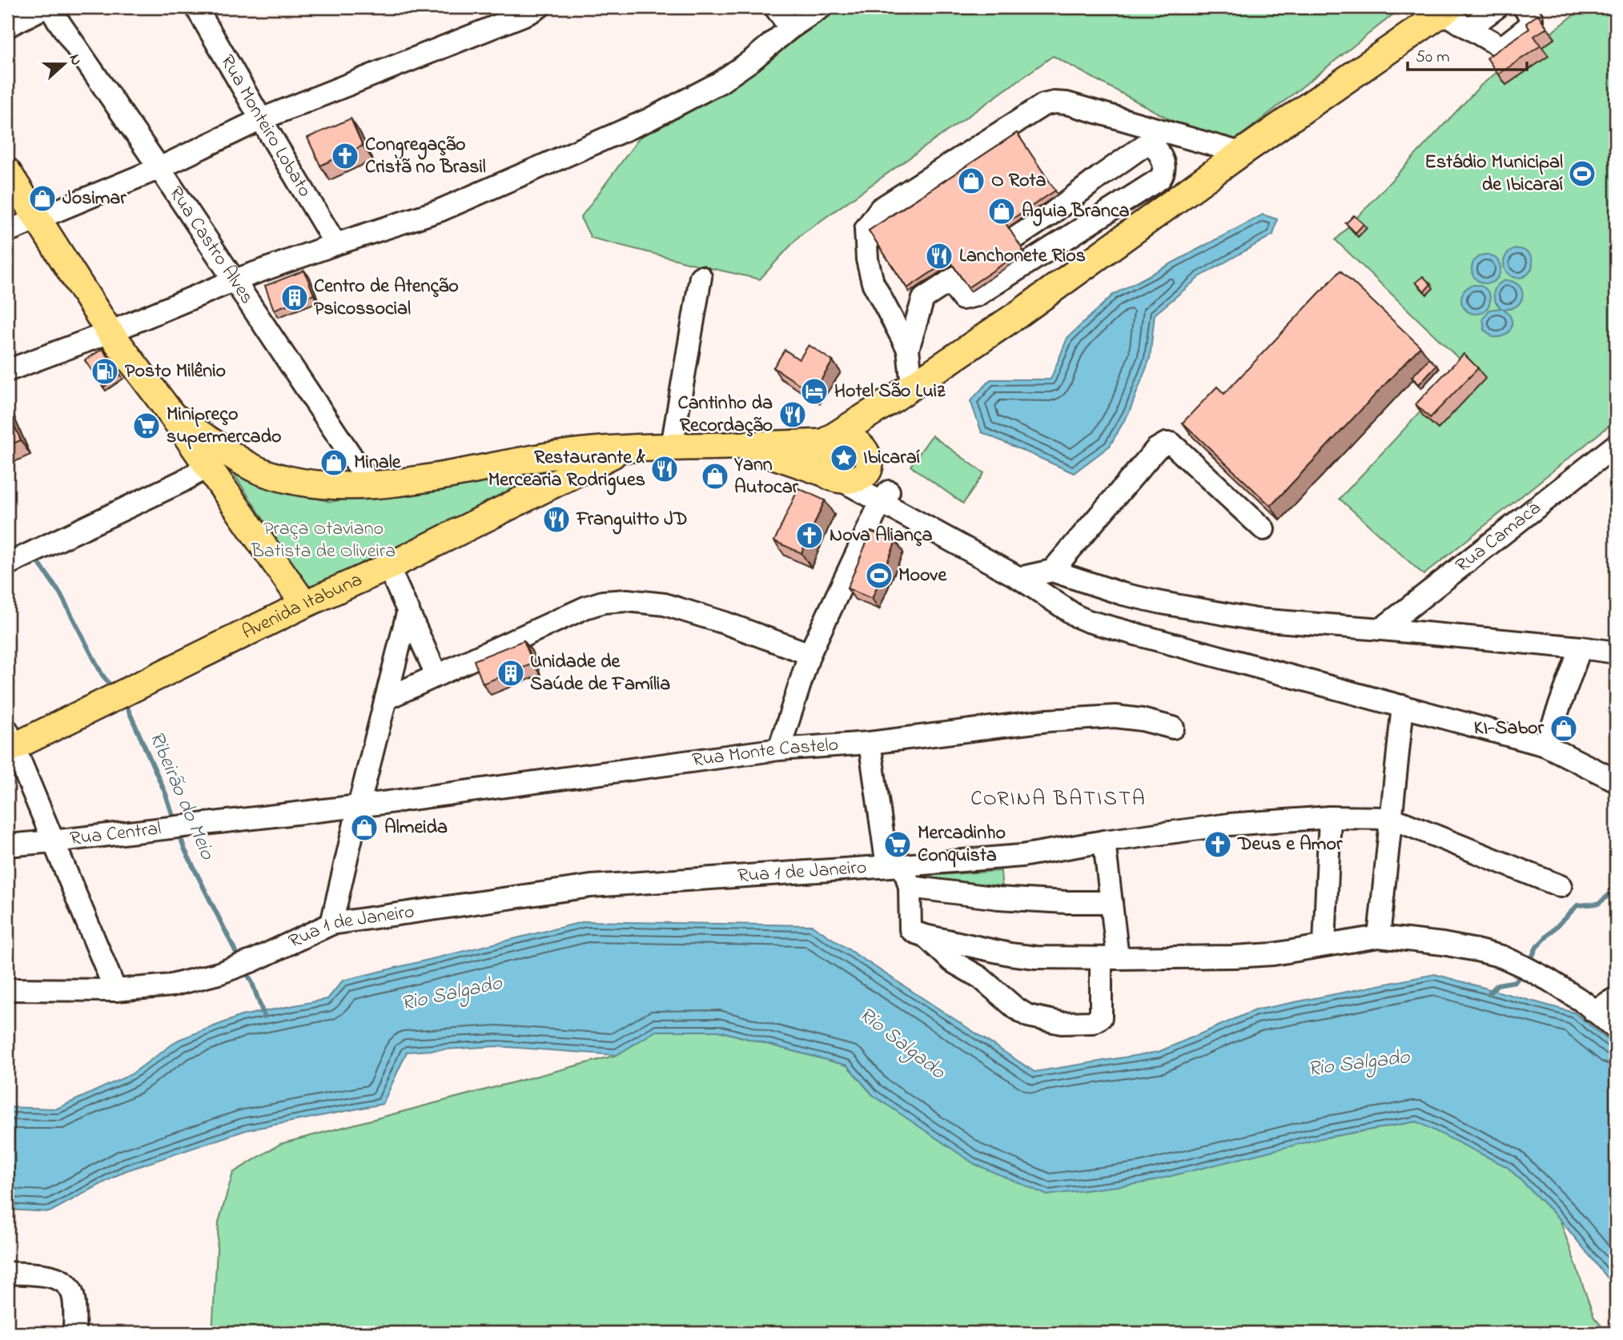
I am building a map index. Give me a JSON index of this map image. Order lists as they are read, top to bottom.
{
  "streets": {
    "main road": ["Avenida Itabuna"],
    "street": [
      "Rua Monteiro Lobato",
      "Rua Castro Alves",
      "Rua Camacã",
      "Rua Monte Castelo",
      "Rua Central",
      "Rua 1 de Janeiro"
    ]
  },
  "crossings": [
    ["Rua Monte Castelo", "Rua Central"]
  ],
  "districts": ["CORINA BATISTA"],
  "water": ["Ribeirão do Meio", "Rio Salgado"],
  "parks": ["Praça Otaviano Batista de Oliveira"],
  "places": {
    "church": ["Congregação Cristã no Brasil", "Nova Aliança", "Deus e Amor"],
    "sports": ["Estádio Municipal de Ibicaraí", "Moove"],
    "shop": [
      "O Rota",
      "Josimar",
      "Aguia Branca",
      "Minale",
      "Yann Autocar",
      "KI-Sabor",
      "Almeida"
    ],
    "restaurant": [
      "Lanchonete Rios",
      "Cantinho da Recordação",
      "Restaurante & Mercearia Rodrigues",
      "Franguitto JD"
    ],
    "building": ["Centro de Atenção Psicossocial", "Unidade de Saúde de Família"],
    "fuel station": ["Posto Milênio"],
    "hotel": ["Hotel São Luiz"],
    "supermarket": ["Minipreço supermercado", "Mercadinho Conquista"],
    "place": ["Ibicaraí"]
  },
  "scale_bar": "50 m",
  "north": "right"
}
